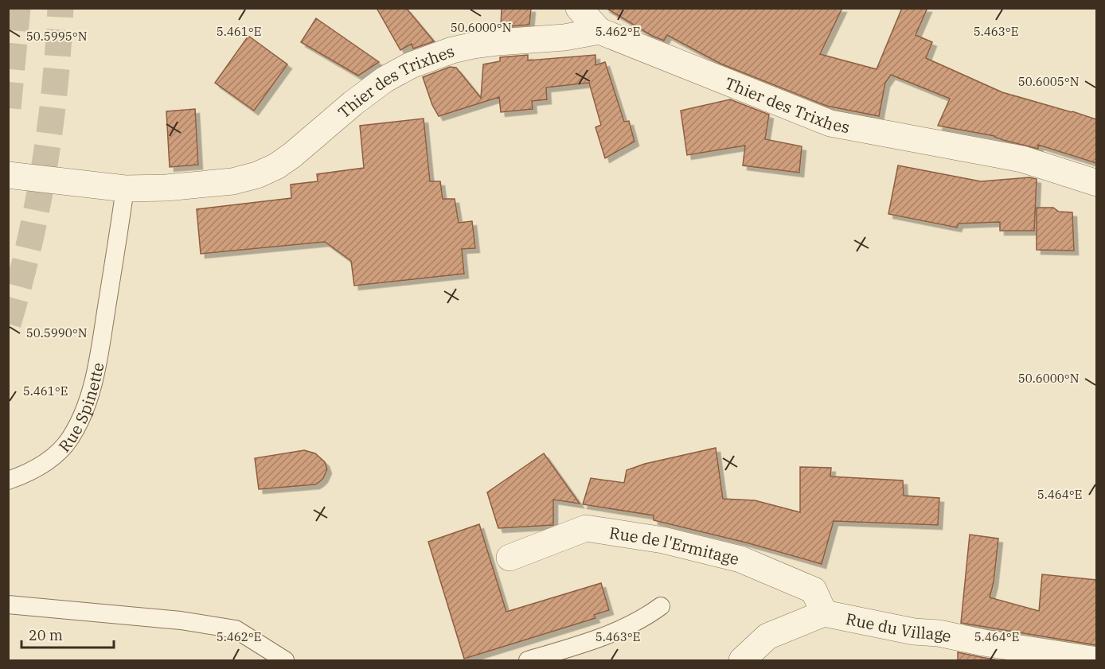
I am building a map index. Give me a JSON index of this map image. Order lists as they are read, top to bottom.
{
  "streets": {
    "street": ["Thier des Trixhes", "Rue de l'Ermitage", "Rue du Village"],
    "lane": ["Rue Spinette"]
  },
  "crossings": [
    ["Thier des Trixhes", "Rue Spinette"],
    ["Rue de l'Ermitage", "Rue du Village"]
  ],
  "scale_bar": "20 m",
  "coordinates": [
    "50.6000°N",
    "5.461°E",
    "5.462°E",
    "5.463°E",
    "50.5995°N",
    "50.6005°N",
    "50.5990°N",
    "5.464°E"
  ]
}
